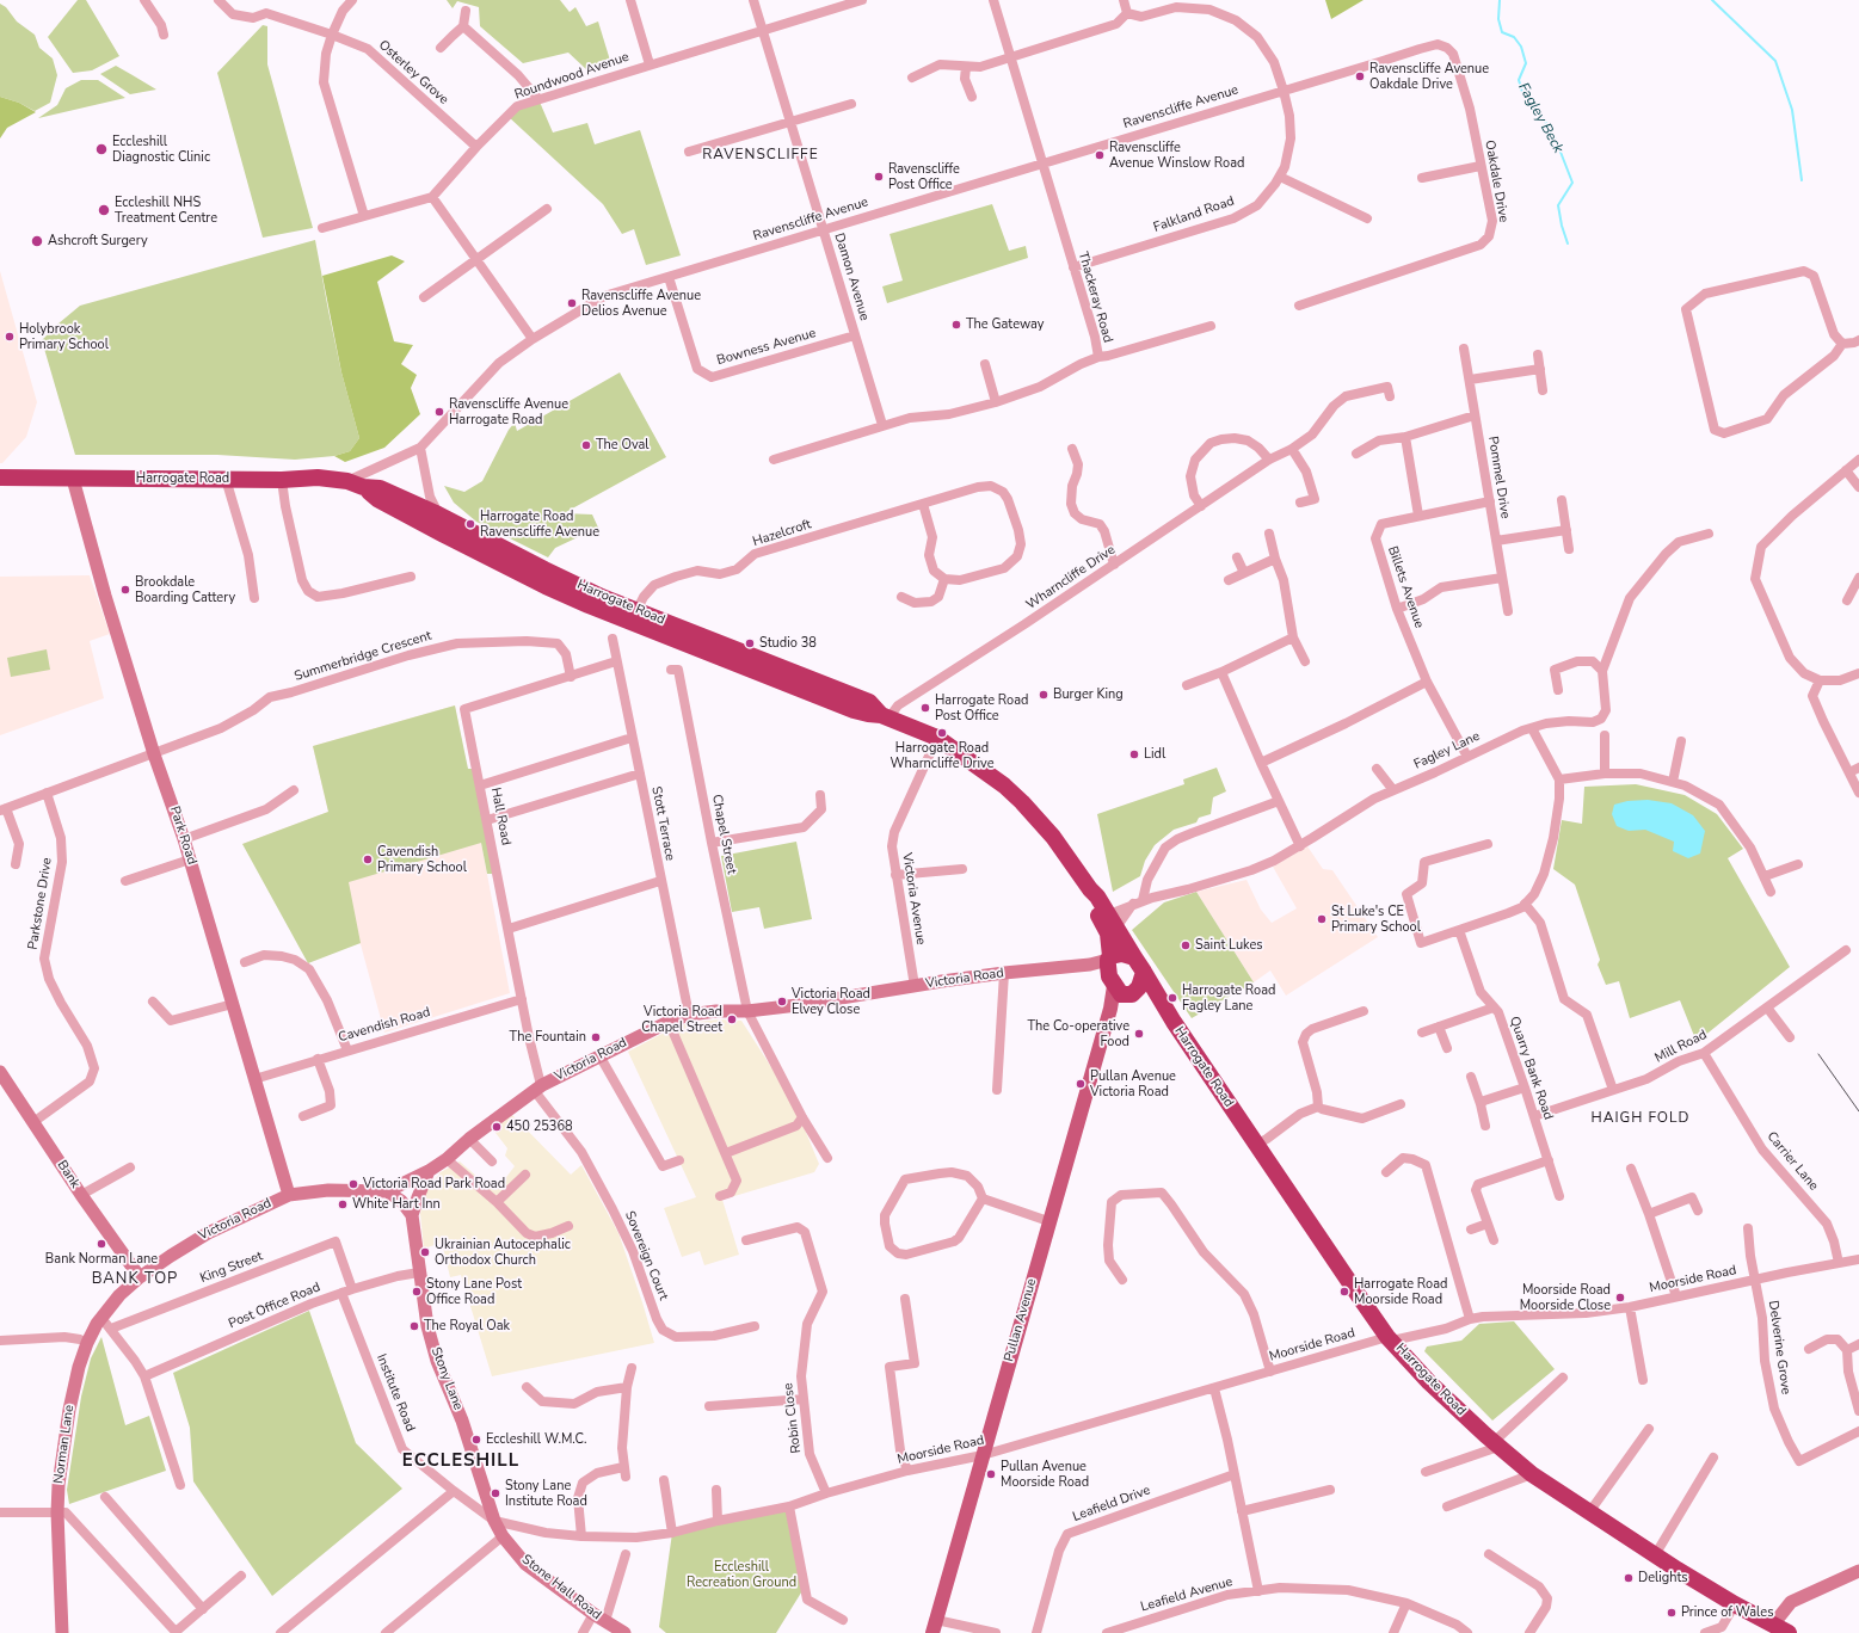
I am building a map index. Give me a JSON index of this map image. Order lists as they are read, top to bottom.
{
  "streets": {
    "highway": ["Harrogate Road"],
    "main road": ["Pullan Avenue"],
    "street": [
      "Osterley Grove",
      "Roundwood Avenue",
      "Ravenscliffe Avenue",
      "Oakdale Drive",
      "Falkland Road",
      "Damon Avenue",
      "Thackeray Road",
      "Bowness Avenue",
      "Pommel Drive",
      "Hazelcroft",
      "Wharncliffe Drive",
      "Billets Avenue",
      "Summerbridge Crescent",
      "Fagley Lane",
      "Hall Road",
      "Stott Terrace",
      "Chapel Street",
      "Park Road",
      "Victoria Avenue",
      "Parkstone Drive",
      "Victoria Road",
      "Cavendish Road",
      "Mill Road",
      "Quarry Bank Road",
      "Carrier Lane",
      "Bank",
      "Sovereign Court",
      "King Street",
      "Moorside Road",
      "Post Office Road",
      "Delverine Grove",
      "Stony Lane",
      "Institute Road",
      "Robin Close",
      "Norman Lane",
      "Leafield Drive",
      "Stone Hall Road",
      "Leafield Avenue"
    ]
  },
  "crossings": [
    ["Osterley Grove", "Roundwood Avenue"],
    ["Roundwood Avenue", "Damon Avenue"],
    ["Ravenscliffe Avenue", "Oakdale Drive"],
    ["Ravenscliffe Avenue", "Falkland Road"],
    ["Ravenscliffe Avenue", "Damon Avenue"],
    ["Ravenscliffe Avenue", "Thackeray Road"],
    ["Ravenscliffe Avenue", "Bowness Avenue"],
    ["Ravenscliffe Avenue", "Harrogate Road"],
    ["Falkland Road", "Thackeray Road"],
    ["Damon Avenue", "Thackeray Road"],
    ["Damon Avenue", "Bowness Avenue"],
    ["Pommel Drive", "Billets Avenue"],
    ["Harrogate Road", "Hazelcroft"],
    ["Harrogate Road", "Wharncliffe Drive"],
    ["Harrogate Road", "Fagley Lane"],
    ["Harrogate Road", "Park Road"],
    ["Harrogate Road", "Victoria Avenue"],
    ["Harrogate Road", "Victoria Road"],
    ["Harrogate Road", "Moorside Road"],
    ["Harrogate Road", "Pullan Avenue"],
    ["Billets Avenue", "Fagley Lane"],
    ["Summerbridge Crescent", "Hall Road"],
    ["Summerbridge Crescent", "Park Road"],
    ["Hall Road", "Stott Terrace"],
    ["Hall Road", "Victoria Road"],
    ["Hall Road", "Cavendish Road"],
    ["Hall Road", "Sovereign Court"],
    ["Stott Terrace", "Victoria Road"],
    ["Chapel Street", "Victoria Road"],
    ["Park Road", "Victoria Road"],
    ["Park Road", "Cavendish Road"],
    ["Victoria Avenue", "Victoria Road"],
    ["Parkstone Drive", "Bank"],
    ["Victoria Road", "Bank"],
    ["Victoria Road", "Sovereign Court"],
    ["Victoria Road", "Stony Lane"],
    ["Victoria Road", "Norman Lane"],
    ["Mill Road", "Quarry Bank Road"],
    ["Mill Road", "Carrier Lane"],
    ["Carrier Lane", "Moorside Road"],
    ["Bank", "Norman Lane"],
    ["King Street", "Post Office Road"],
    ["Moorside Road", "Pullan Avenue"],
    ["Moorside Road", "Delverine Grove"],
    ["Moorside Road", "Stony Lane"],
    ["Moorside Road", "Institute Road"],
    ["Moorside Road", "Robin Close"],
    ["Post Office Road", "Stony Lane"],
    ["Post Office Road", "Institute Road"],
    ["Stony Lane", "Institute Road"],
    ["Stony Lane", "Stone Hall Road"]
  ],
  "districts": [
    "RAVENSCLIFFE",
    "HAIGH FOLD",
    "BANK TOP",
    "ECCLESHILL"
  ],
  "water": ["Fagley Beck"],
  "parks": ["Eccleshill Recreation Ground"],
  "places": [
    "Ravenscliffe Avenue Oakdale Drive",
    "Eccleshill Diagnostic Clinic",
    "Ravenscliffe Avenue Winslow Road",
    "Ravenscliffe Post Office",
    "Eccleshill NHS Treatment Centre",
    "Ashcroft Surgery",
    "Ravenscliffe Avenue Delios Avenue",
    "The Gateway",
    "Holybrook Primary School",
    "Ravenscliffe Avenue Harrogate Road",
    "The Oval",
    "Harrogate Road Ravenscliffe Avenue",
    "Brookdale Boarding Cattery",
    "Studio 38",
    "Burger King",
    "Harrogate Road Post Office",
    "Harrogate Road Wharncliffe Drive",
    "Lidl",
    "Cavendish Primary School",
    "St Luke's CE Primary School",
    "Saint Lukes",
    "Harrogate Road Fagley Lane",
    "Victoria Road Elvey Close",
    "Victoria Road Chapel Street",
    "The Co-operative Food",
    "The Fountain",
    "Pullan Avenue Victoria Road",
    "450 25368",
    "Victoria Road Park Road",
    "White Hart Inn",
    "Bank Norman Lane",
    "Ukrainian Autocephalic Orthodox Church",
    "Stony Lane Post Office Road",
    "Harrogate Road Moorside Road",
    "Moorside Road Moorside Close",
    "The Royal Oak",
    "Eccleshill W.M.C.",
    "Pullan Avenue Moorside Road",
    "Stony Lane Institute Road",
    "Delights",
    "Prince of Wales"
  ]
}
